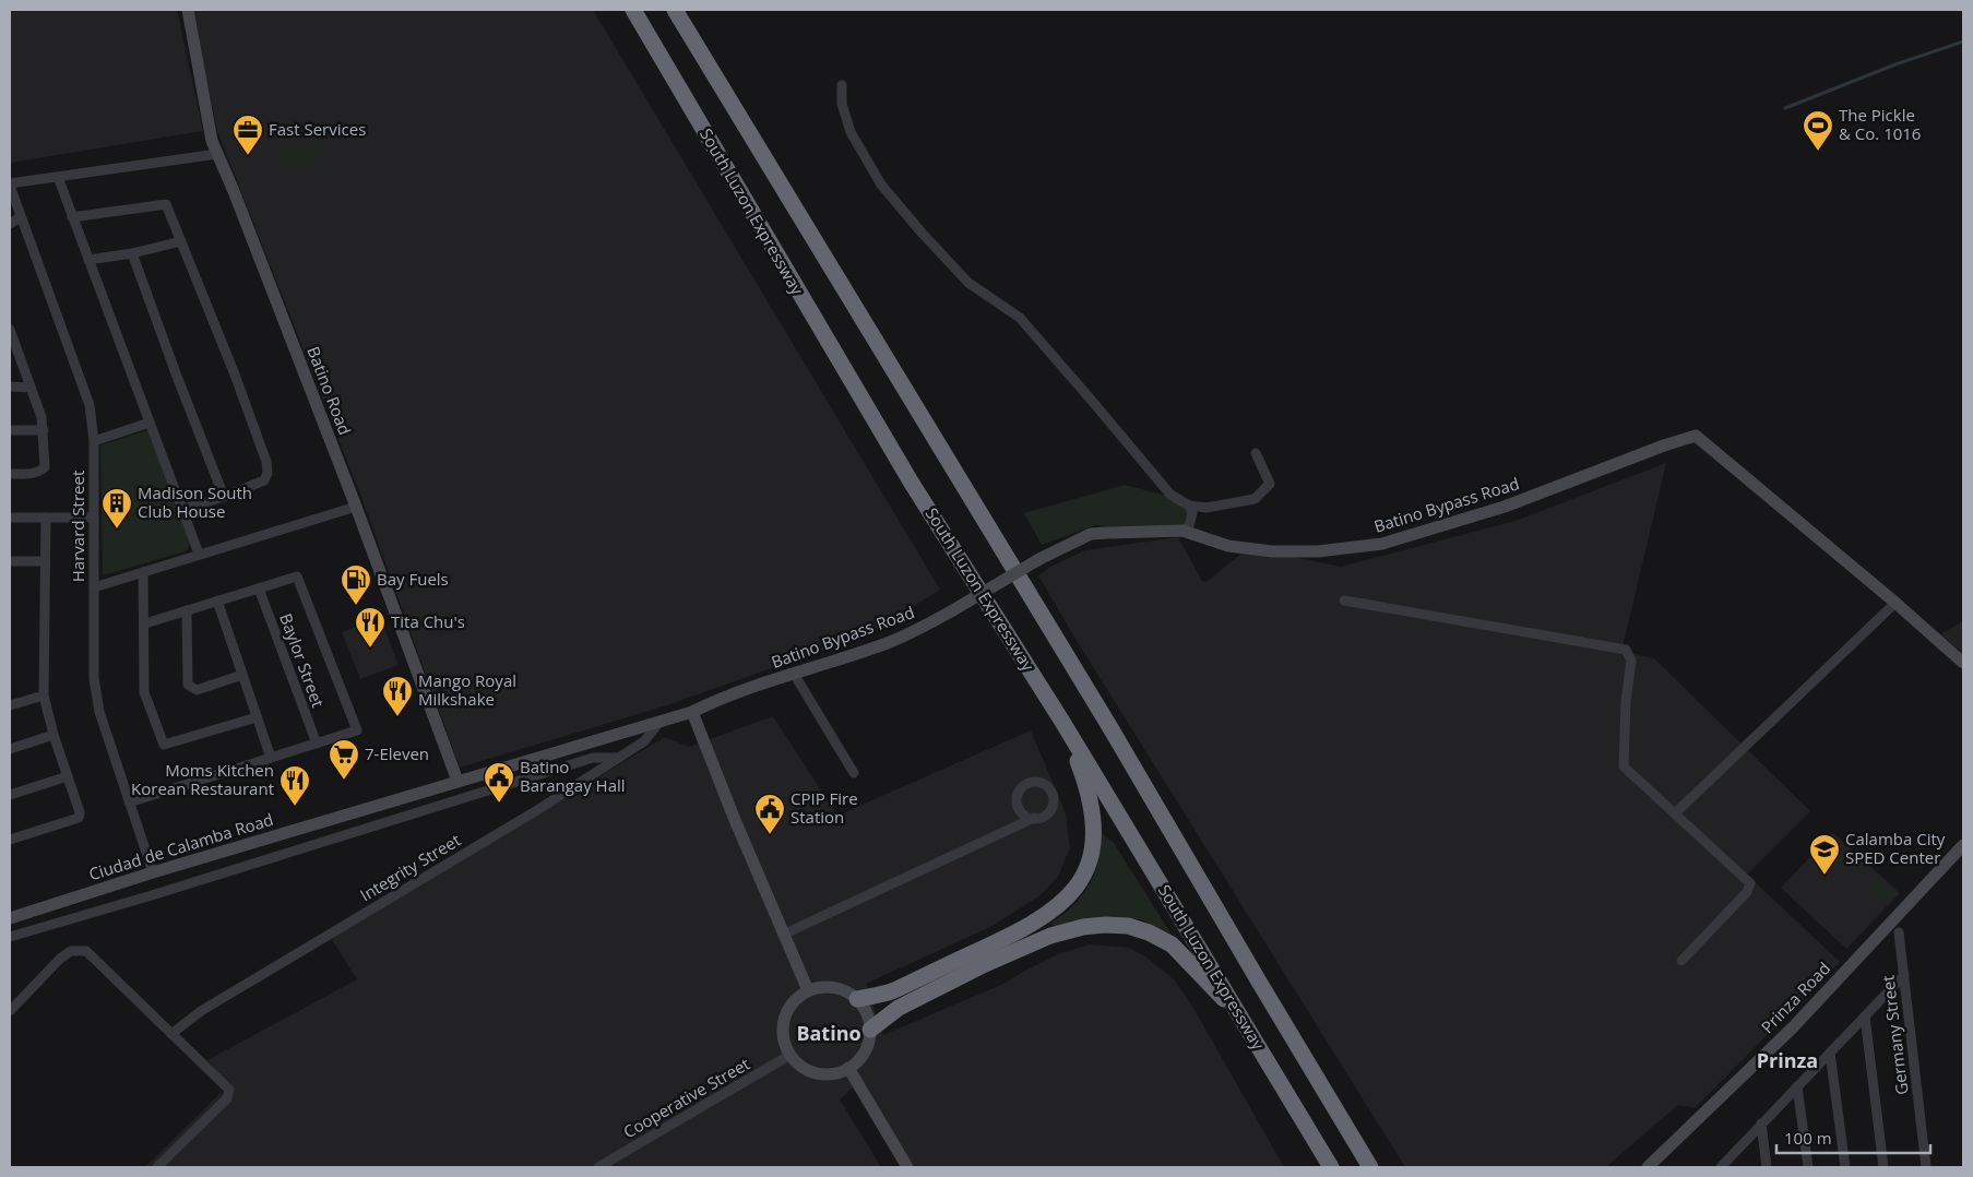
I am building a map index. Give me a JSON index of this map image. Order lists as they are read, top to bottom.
{
  "streets": {
    "highway": ["South Luzon Expressway"],
    "main road": [
      "Batino Road",
      "Batino Bypass Road",
      "Ciudad de Calamba Road",
      "Prinza Road"
    ],
    "street": [
      "Harvard Street",
      "Baylor Street",
      "Integrity Street",
      "Germany Street",
      "Cooperative Street"
    ]
  },
  "crossings": [
    ["Batino Road", "Ciudad de Calamba Road"],
    ["Batino Bypass Road", "Ciudad de Calamba Road"],
    ["Batino Bypass Road", "Integrity Street"],
    ["Harvard Street", "Ciudad de Calamba Road"],
    ["Ciudad de Calamba Road", "Integrity Street"]
  ],
  "districts": ["Batino", "Prinza"],
  "places": {
    "sports": ["The Pickle & Co. 1016"],
    "office": ["Fast Services"],
    "building": ["Madison South Club House"],
    "fuel station": ["Bay Fuels"],
    "restaurant": ["Tita Chu's", "Mango Royal Milkshake", "Moms Kitchen Korean Restaurant"],
    "supermarket": ["7-Eleven"],
    "public building": ["Batino Barangay Hall", "CPIP Fire Station"],
    "school or university": ["Calamba City SPED Center"]
  },
  "scale_bar": "100 m"
}
